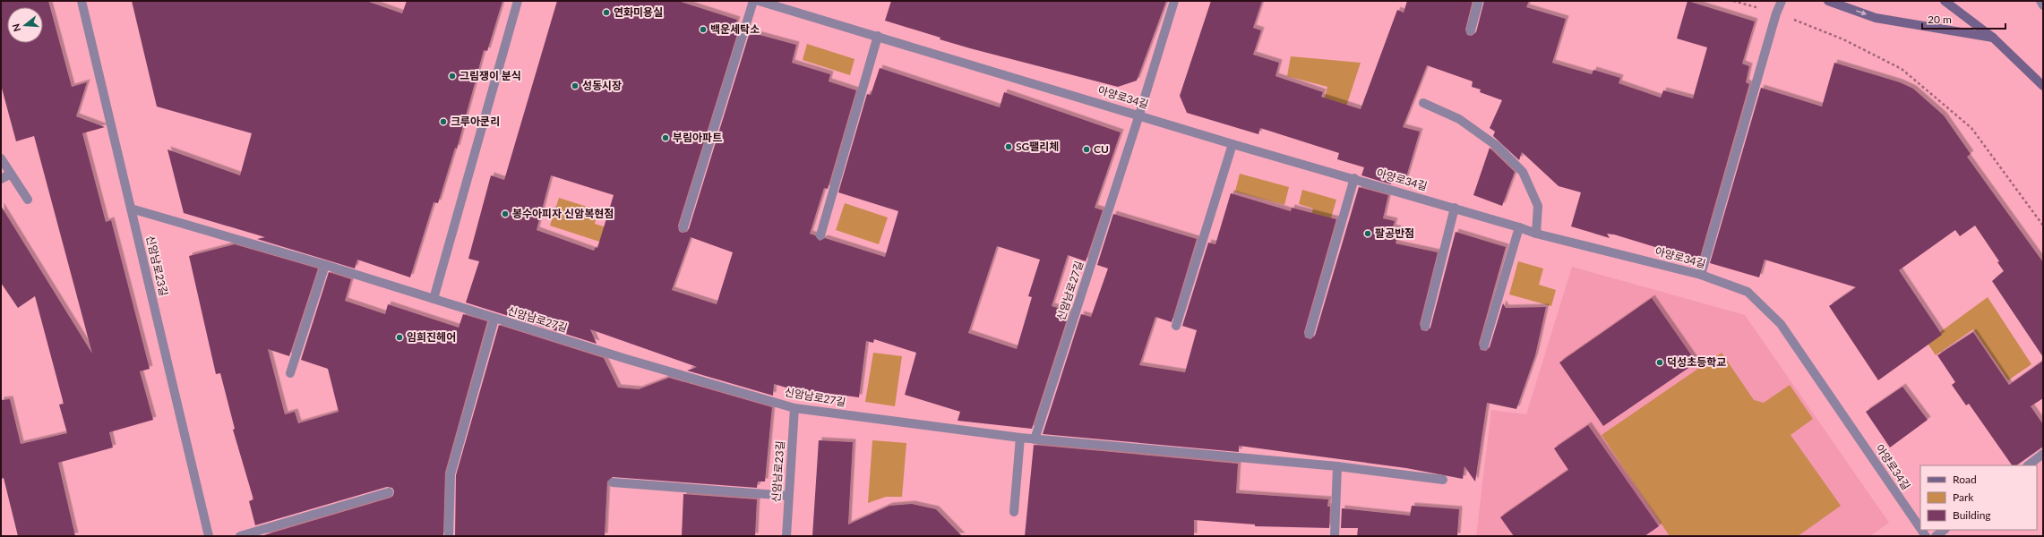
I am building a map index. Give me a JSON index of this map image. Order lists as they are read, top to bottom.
{
  "streets": {
    "street": ["아양로34길", "신암남로23길", "신암남로27길"]
  },
  "crossings": [
    ["아양로34길", "신암남로27길"],
    ["신암남로23길", "신암남로27길"]
  ],
  "places": [
    "연화미용실",
    "백운세탁소",
    "그림쟁이 분식",
    "성동시장",
    "크루아쿤리",
    "부림아파트",
    "SG팰리체",
    "CU",
    "봉수아피자 신암복현점",
    "팔공반점",
    "임희진헤어",
    "덕성초등학교"
  ],
  "legend": ["Road", "Park", "Building"],
  "scale_bar": "20 m",
  "north": "left"
}
